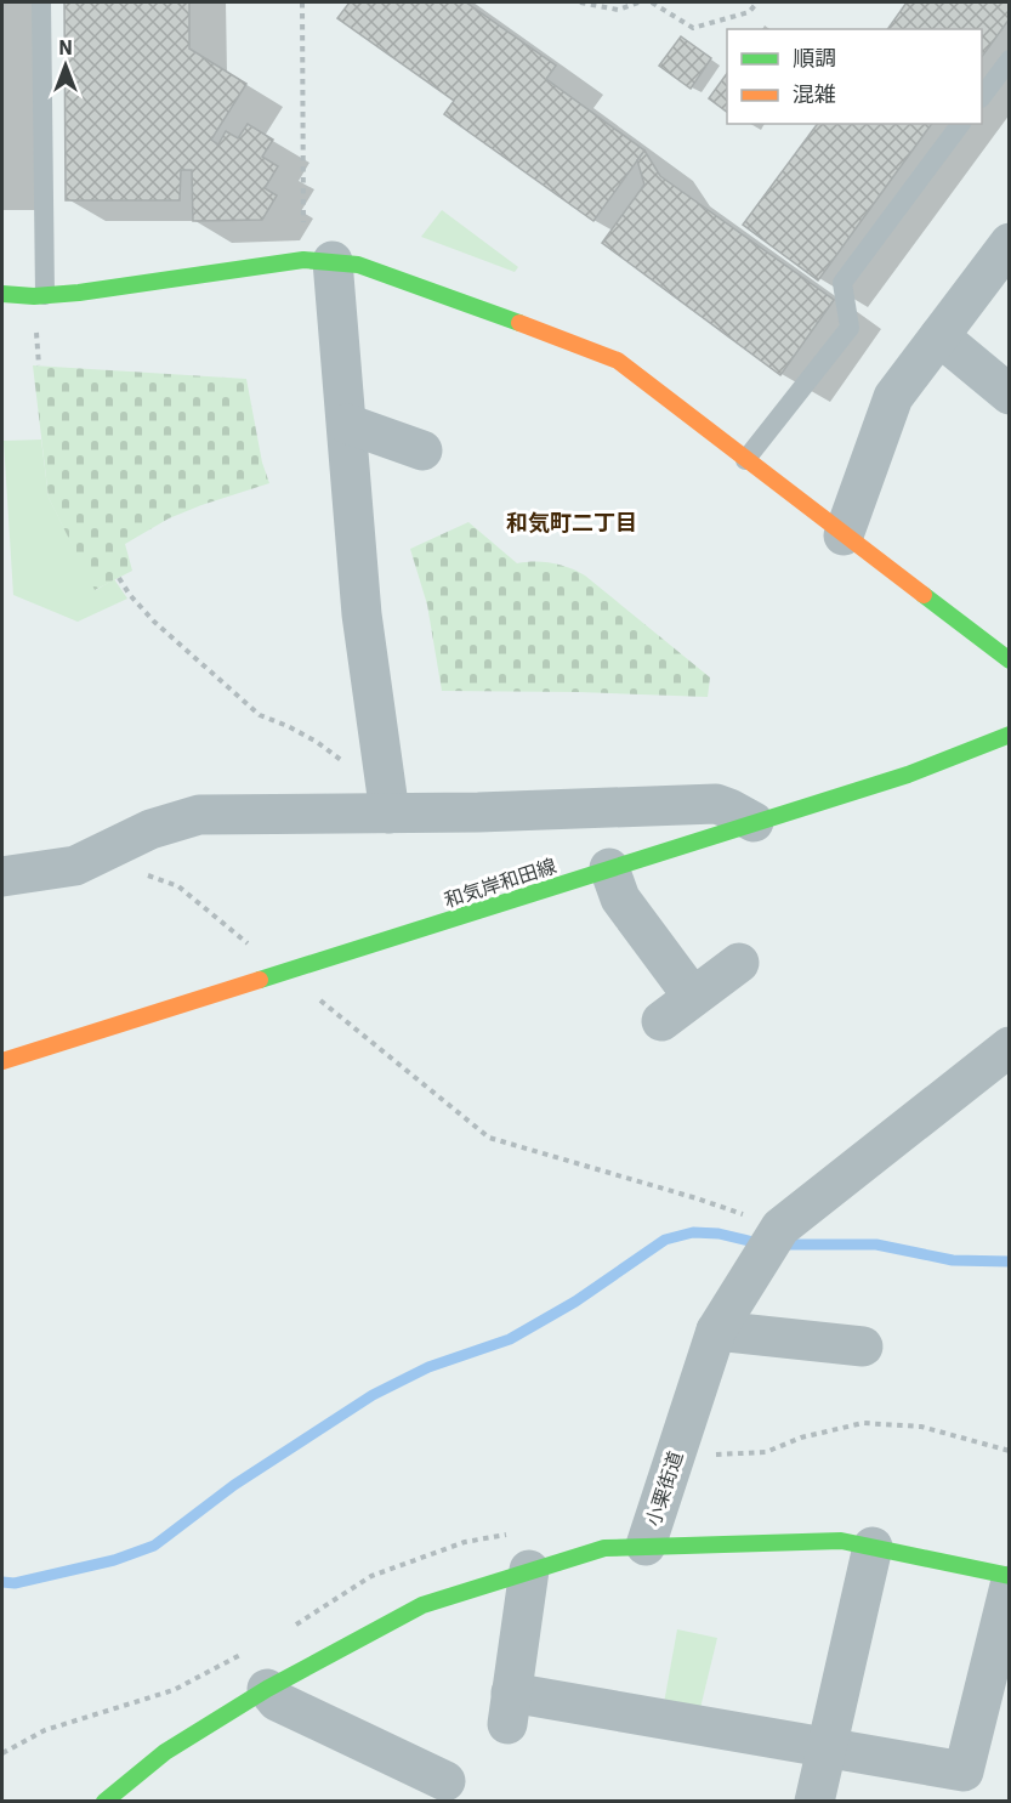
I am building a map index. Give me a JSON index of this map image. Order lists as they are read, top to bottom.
{
  "streets": {
    "street": ["和気岸和田線", "小栗街道"]
  },
  "districts": ["和気町二丁目"],
  "legend": ["順調", "混雑"],
  "north": "top"
}
